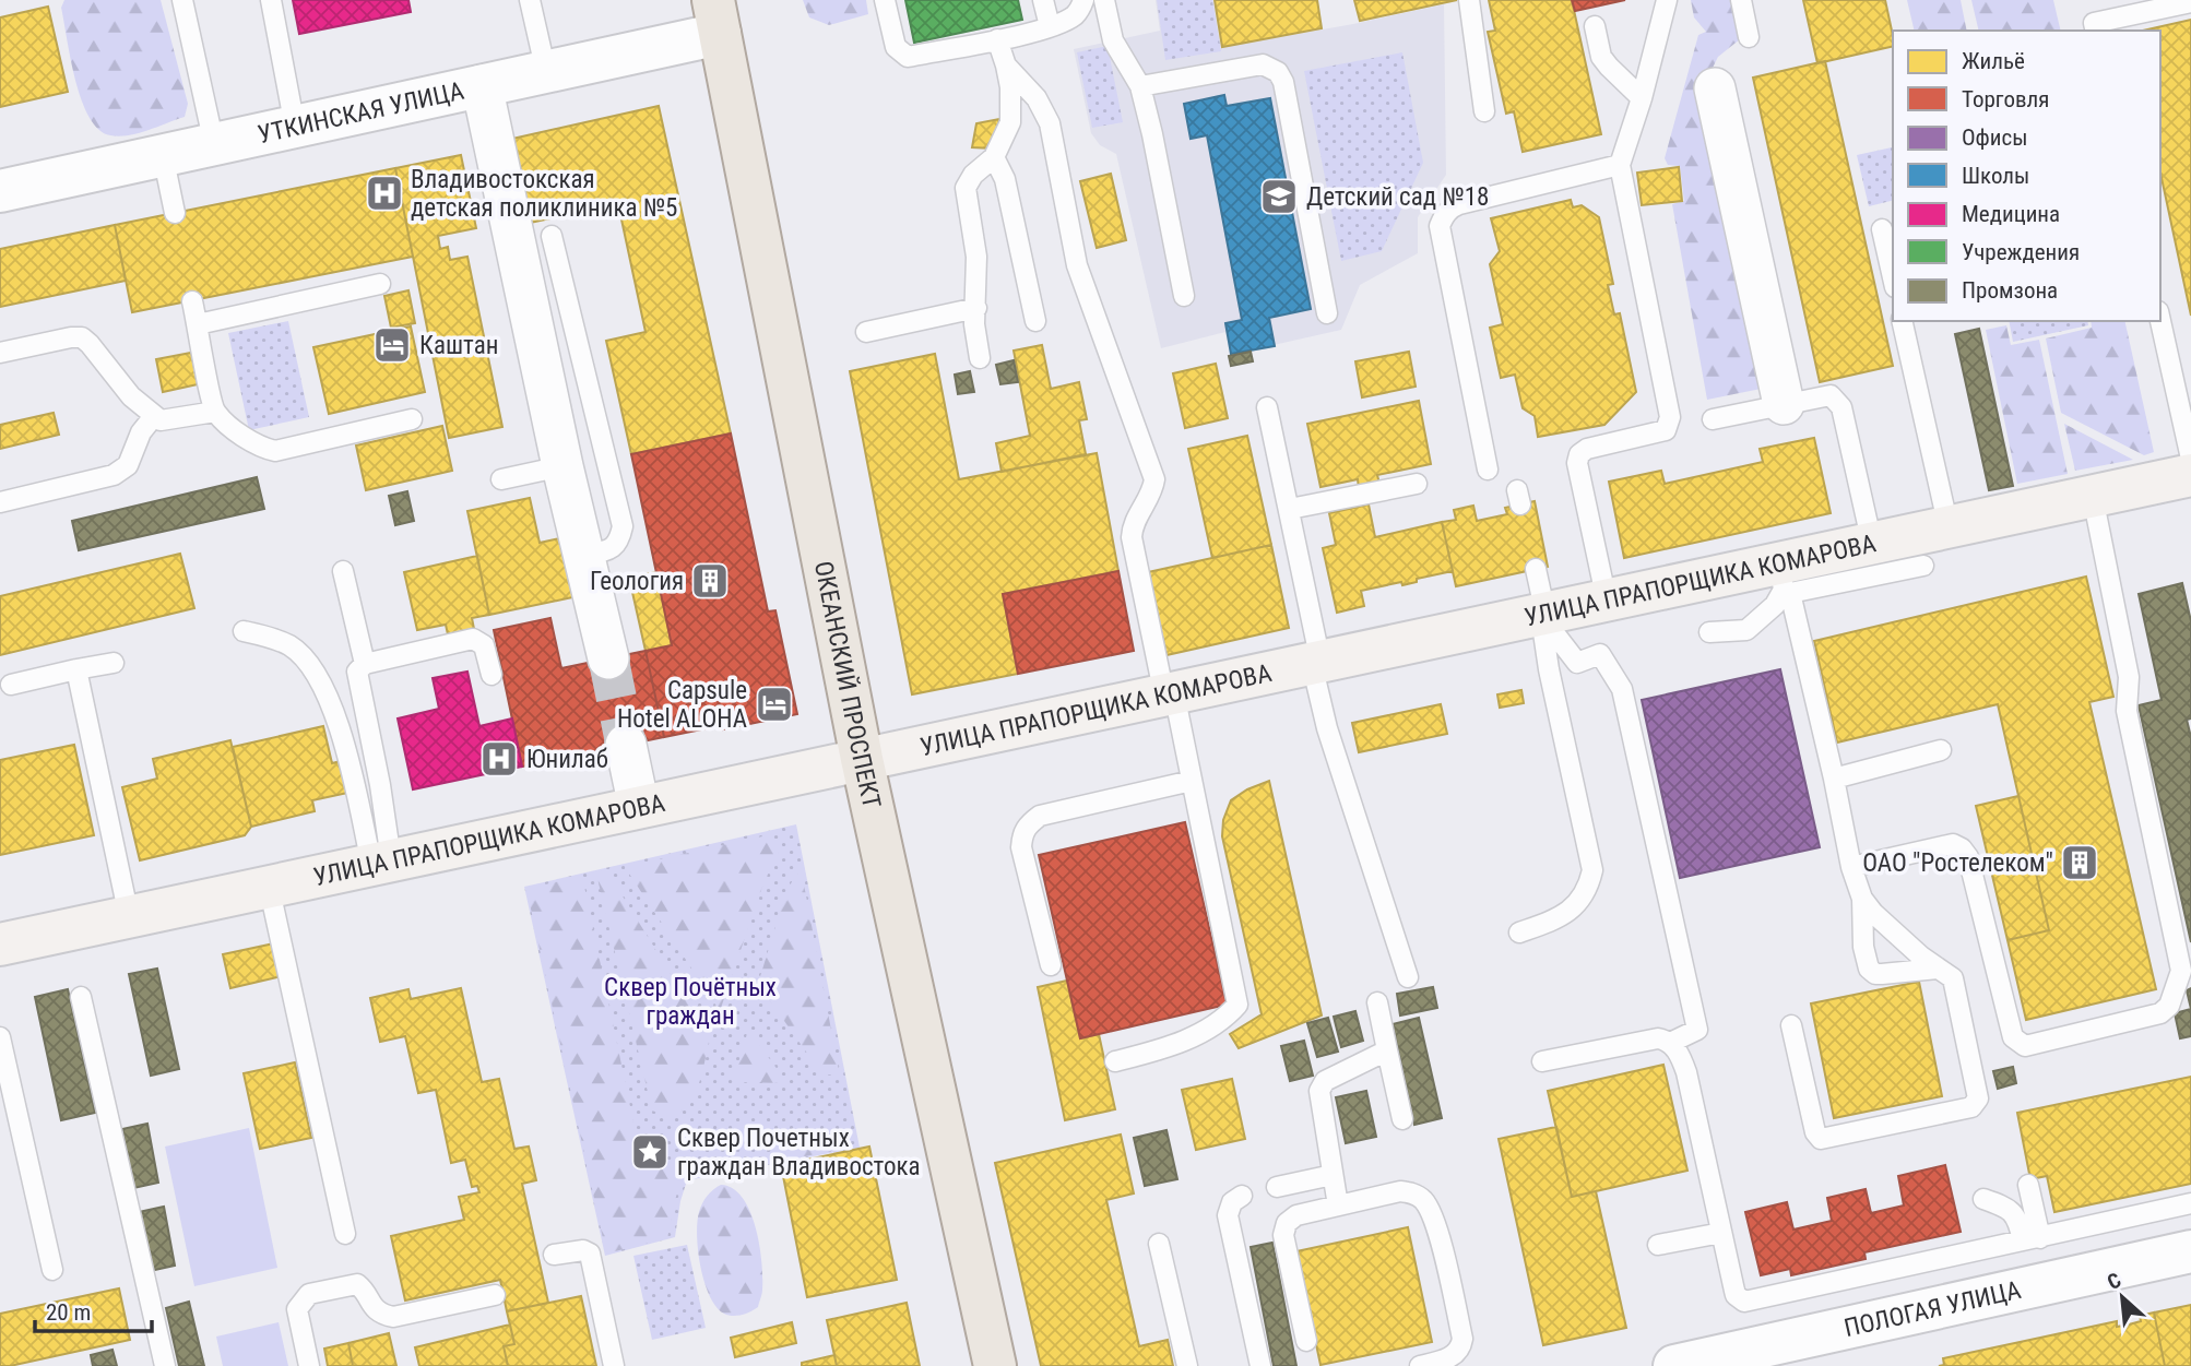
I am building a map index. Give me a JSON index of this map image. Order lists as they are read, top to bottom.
{
  "streets": {
    "main road": ["УЛИЦА ПРАПОРЩИКА КОМАРОВА", "ОКЕАНСКИЙ ПРОСПЕКТ"],
    "street": ["УТКИНСКАЯ УЛИЦА", "ПОЛОГАЯ УЛИЦА"]
  },
  "crossings": [
    ["УТКИНСКАЯ УЛИЦА", "ОКЕАНСКИЙ ПРОСПЕКТ"],
    ["УЛИЦА ПРАПОРЩИКА КОМАРОВА", "ОКЕАНСКИЙ ПРОСПЕКТ"]
  ],
  "parks": ["Сквер Почётных граждан"],
  "places": {
    "hospital": ["Владивостокская детская поликлиника №5", "Юнилаб"],
    "school or university": ["Детский сад №18"],
    "hotel": ["Каштан", "Capsule Hotel ALOHA"],
    "building": ["Геология", "ОАО \"Ростелеком\""],
    "place": ["Сквер Почетных граждан Владивостока"]
  },
  "legend": [
    "Жильё",
    "Торговля",
    "Офисы",
    "Школы",
    "Медицина",
    "Учреждения",
    "Промзона"
  ],
  "scale_bar": "20 m",
  "north": "top left"
}
